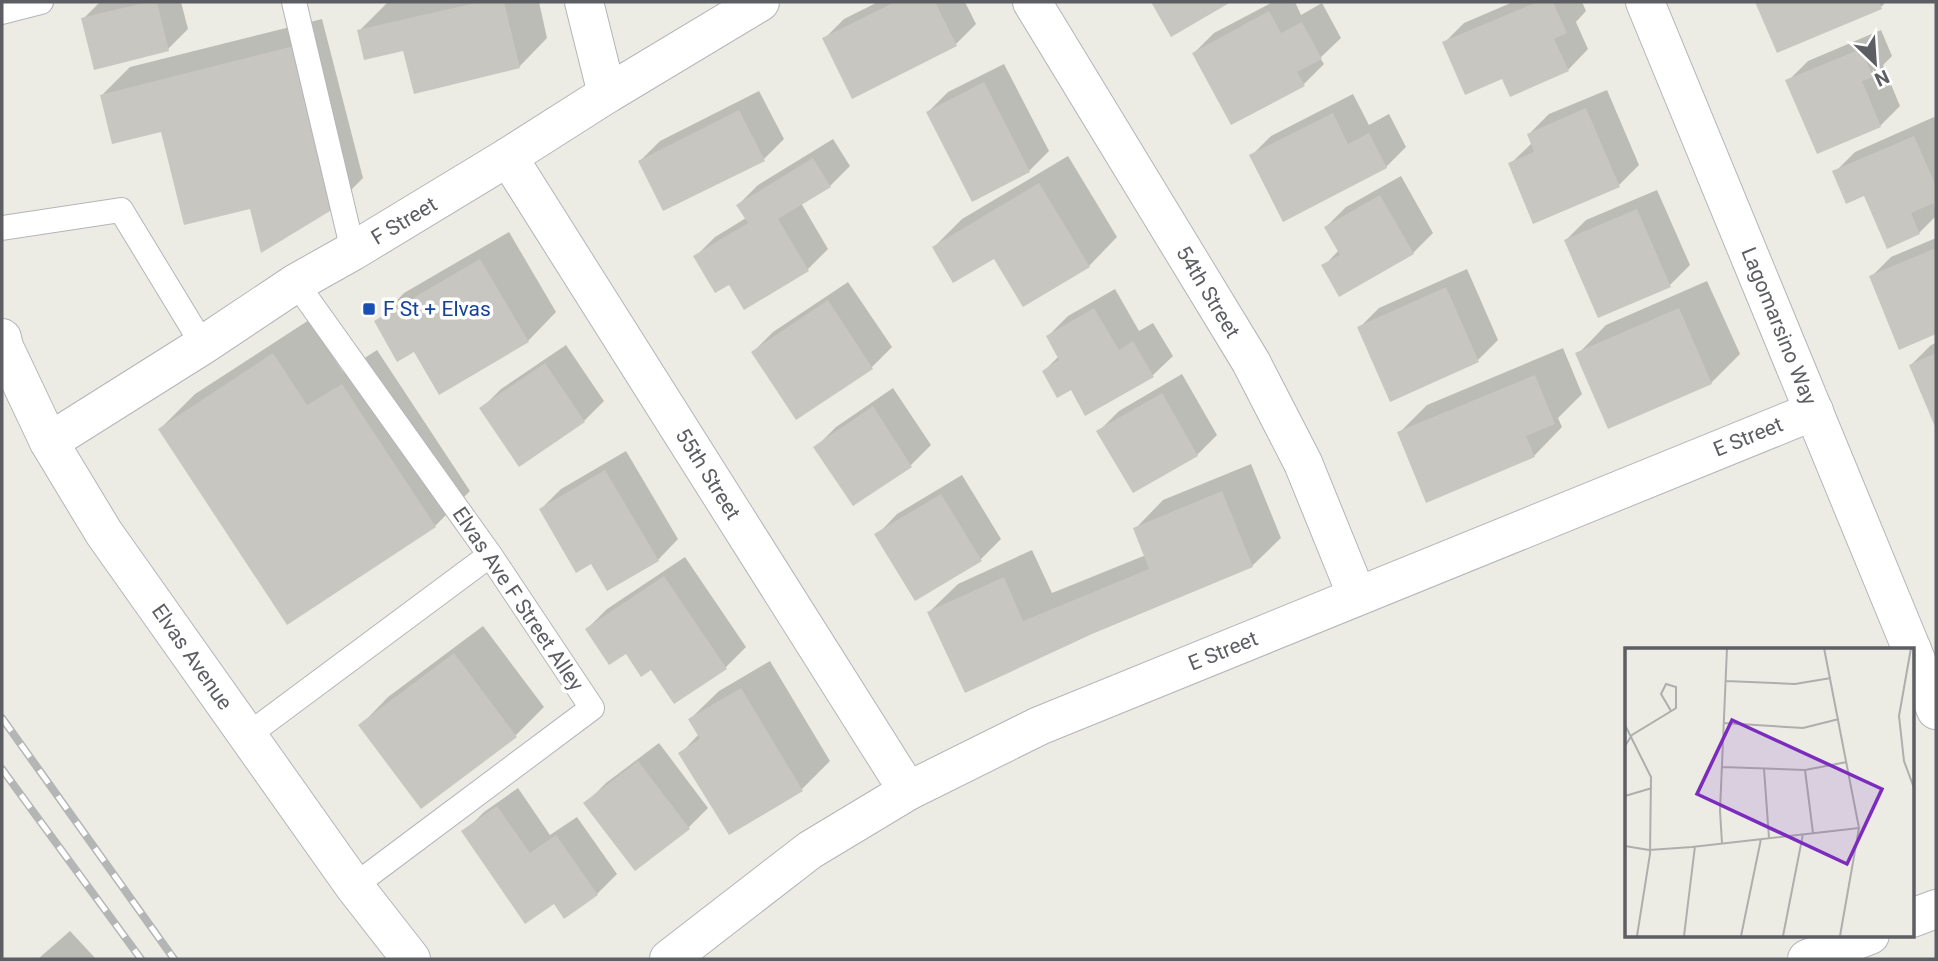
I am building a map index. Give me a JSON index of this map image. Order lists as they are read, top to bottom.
{
  "streets": {
    "street": [
      "F Street",
      "54th Street",
      "Lagomarsino Way",
      "E Street",
      "55th Street",
      "Elvas Avenue"
    ],
    "lane": ["Elvas Ave F Street Alley"]
  },
  "crossings": [
    ["F Street", "55th Street"],
    ["F Street", "Elvas Ave F Street Alley"],
    ["F Street", "Elvas Avenue"],
    ["54th Street", "E Street"],
    ["Lagomarsino Way", "E Street"],
    ["E Street", "55th Street"],
    ["Elvas Ave F Street Alley", "Elvas Avenue"]
  ],
  "places": {
    "transit": ["F St + Elvas"]
  },
  "north": "bottom right"
}
